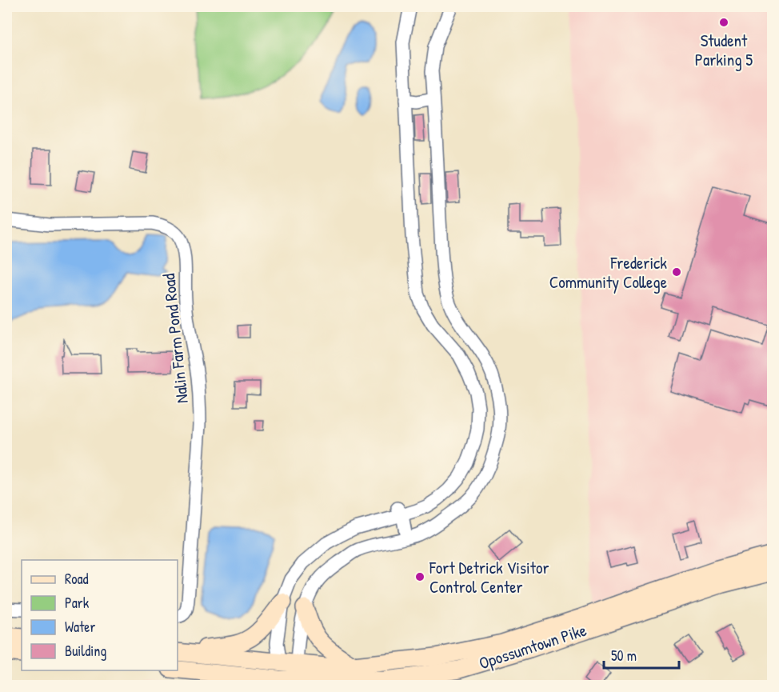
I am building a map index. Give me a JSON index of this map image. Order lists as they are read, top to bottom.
{
  "streets": {
    "main road": ["Opossumtown Pike"],
    "street": ["Nalin Farm Pond Road"]
  },
  "places": ["Student Parking 5", "Frederick Community College", "Fort Detrick Visitor Control Center"],
  "legend": [
    "Road",
    "Park",
    "Water",
    "Building"
  ],
  "scale_bar": "50 m"
}
